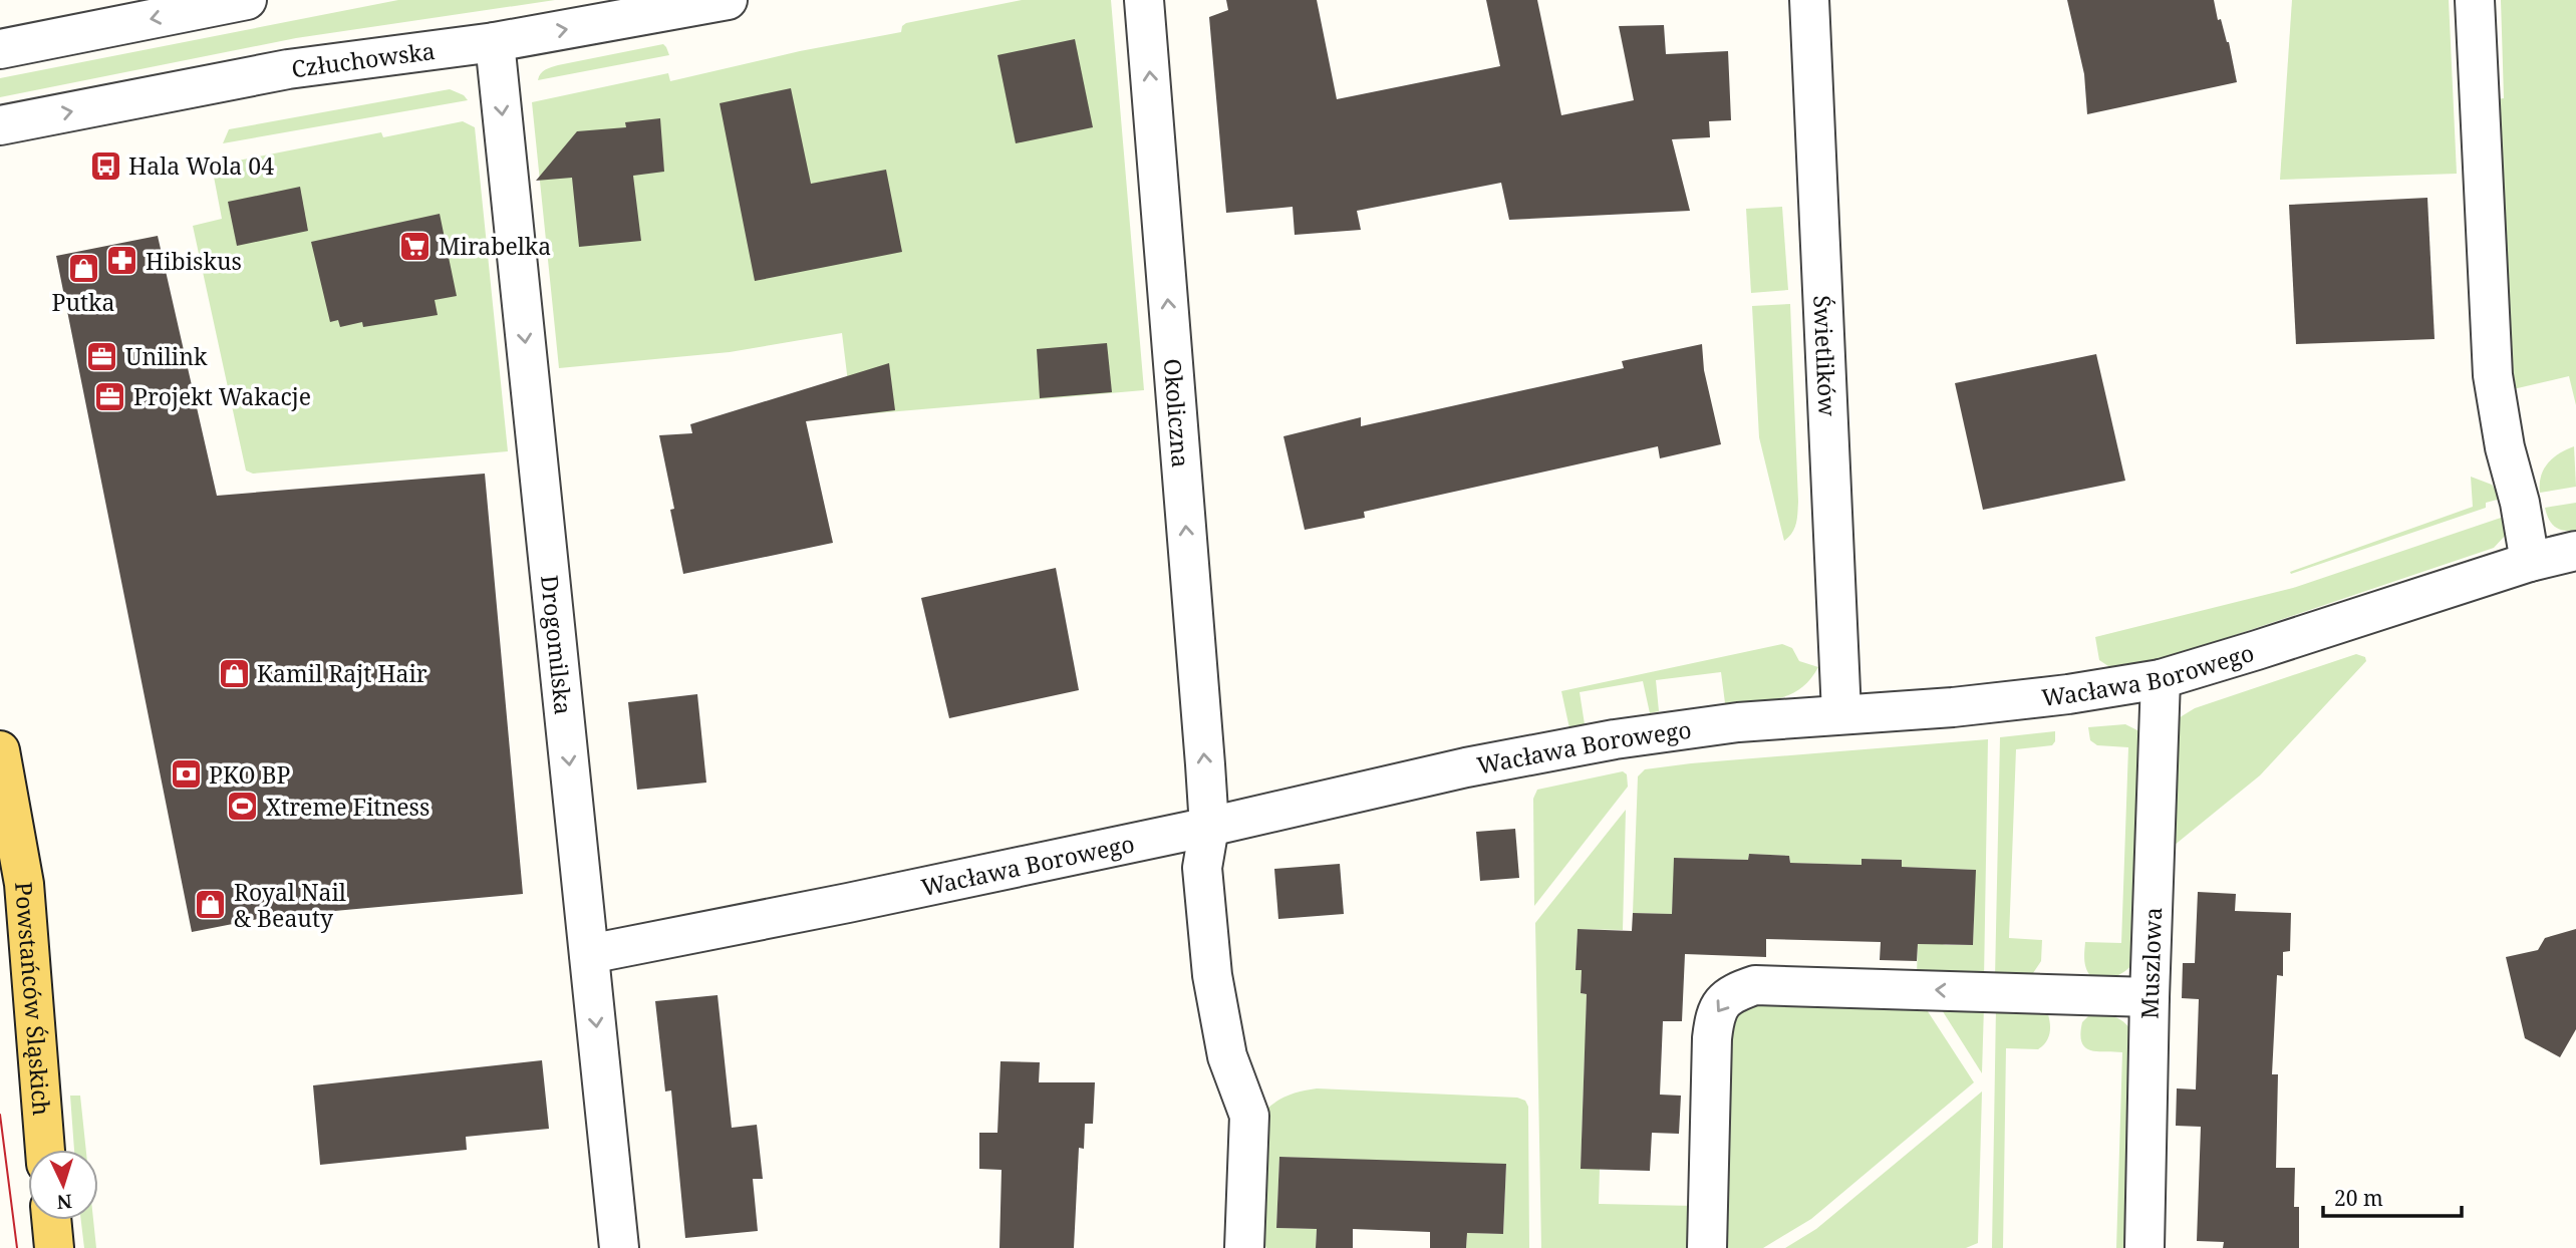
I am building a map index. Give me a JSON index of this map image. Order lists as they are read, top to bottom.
{
  "streets": {
    "main road": ["Powstańców Śląskich"],
    "street": [
      "Człuchowska",
      "Świetlików",
      "Okoliczna",
      "Drogomilska",
      "Wacława Borowego",
      "Muszlowa"
    ]
  },
  "crossings": [
    ["Człuchowska", "Drogomilska"],
    ["Świetlików", "Wacława Borowego"],
    ["Okoliczna", "Wacława Borowego"],
    ["Drogomilska", "Wacława Borowego"],
    ["Wacława Borowego", "Muszlowa"]
  ],
  "one_way": ["Okoliczna", "Drogomilska"],
  "places": {
    "bus stop": ["Hala Wola 04"],
    "supermarket": ["Mirabelka"],
    "pharmacy": ["Hibiskus"],
    "shop": ["Putka", "Kamil Rajt Hair", "Royal Nail & Beauty"],
    "office": ["Unilink", "Projekt Wakacje"],
    "bank": ["PKO BP"],
    "sports": ["Xtreme Fitness"]
  },
  "scale_bar": "20 m",
  "north": "bottom"
}
